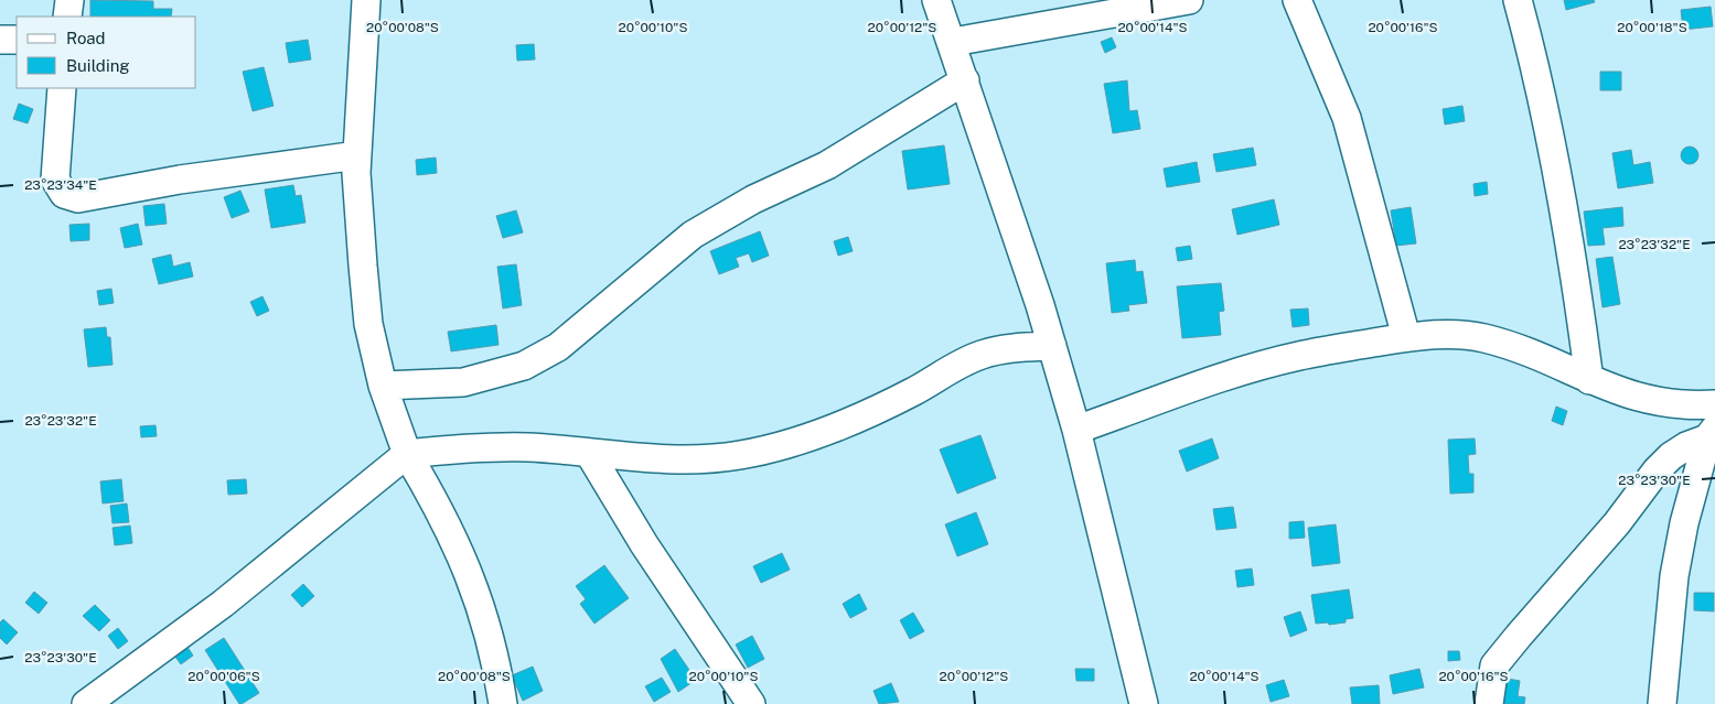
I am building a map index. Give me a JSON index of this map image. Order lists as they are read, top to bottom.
{
  "legend": ["Road", "Building"],
  "coordinates": [
    "20°00'08\"S",
    "20°00'10\"S",
    "20°00'12\"S",
    "20°00'14\"S",
    "20°00'16\"S",
    "20°00'18\"S",
    "23°23'34\"E",
    "23°23'32\"E",
    "23°23'30\"E",
    "20°00'06\"S"
  ]
}
